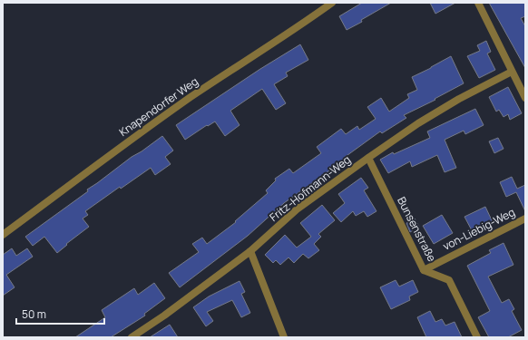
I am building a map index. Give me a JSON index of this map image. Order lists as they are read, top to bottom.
{
  "streets": {
    "street": [
      "Knapendorfer Weg",
      "Fritz-Hofmann-Weg",
      "Bunsenstraße",
      "von-Liebig-Weg"
    ]
  },
  "crossings": [
    ["Fritz-Hofmann-Weg", "Bunsenstraße"],
    ["Bunsenstraße", "von-Liebig-Weg"]
  ],
  "scale_bar": "50 m"
}
